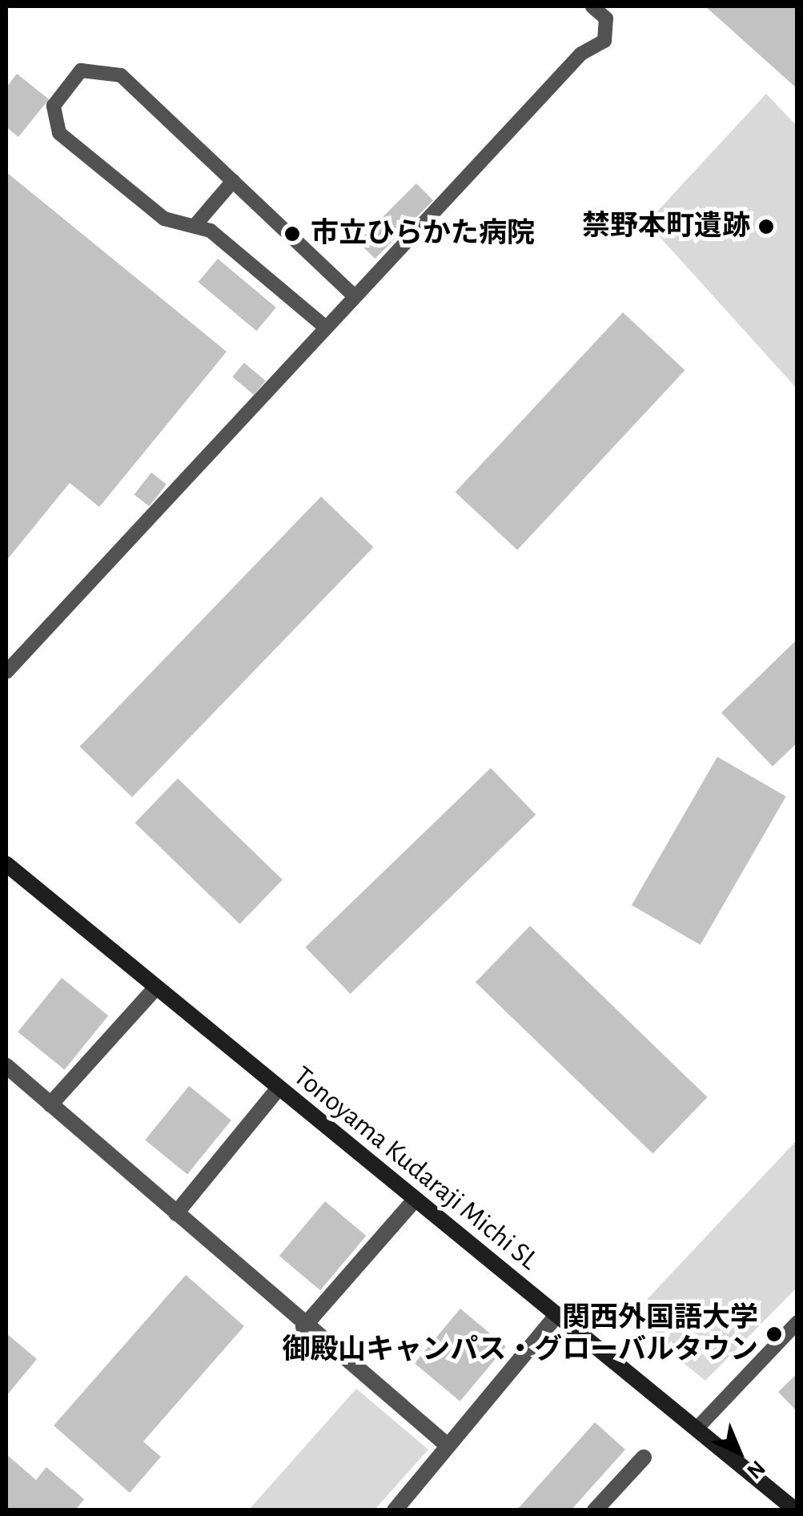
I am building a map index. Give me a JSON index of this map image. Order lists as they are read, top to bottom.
{
  "streets": {
    "street": ["Tonoyama Kudaraji Michi SL"]
  },
  "places": ["禁野本町遺跡", "市立ひらかた病院", "関西外国語大学 御殿山キャンパス・グローバルタウン"],
  "north": "bottom right"
}
